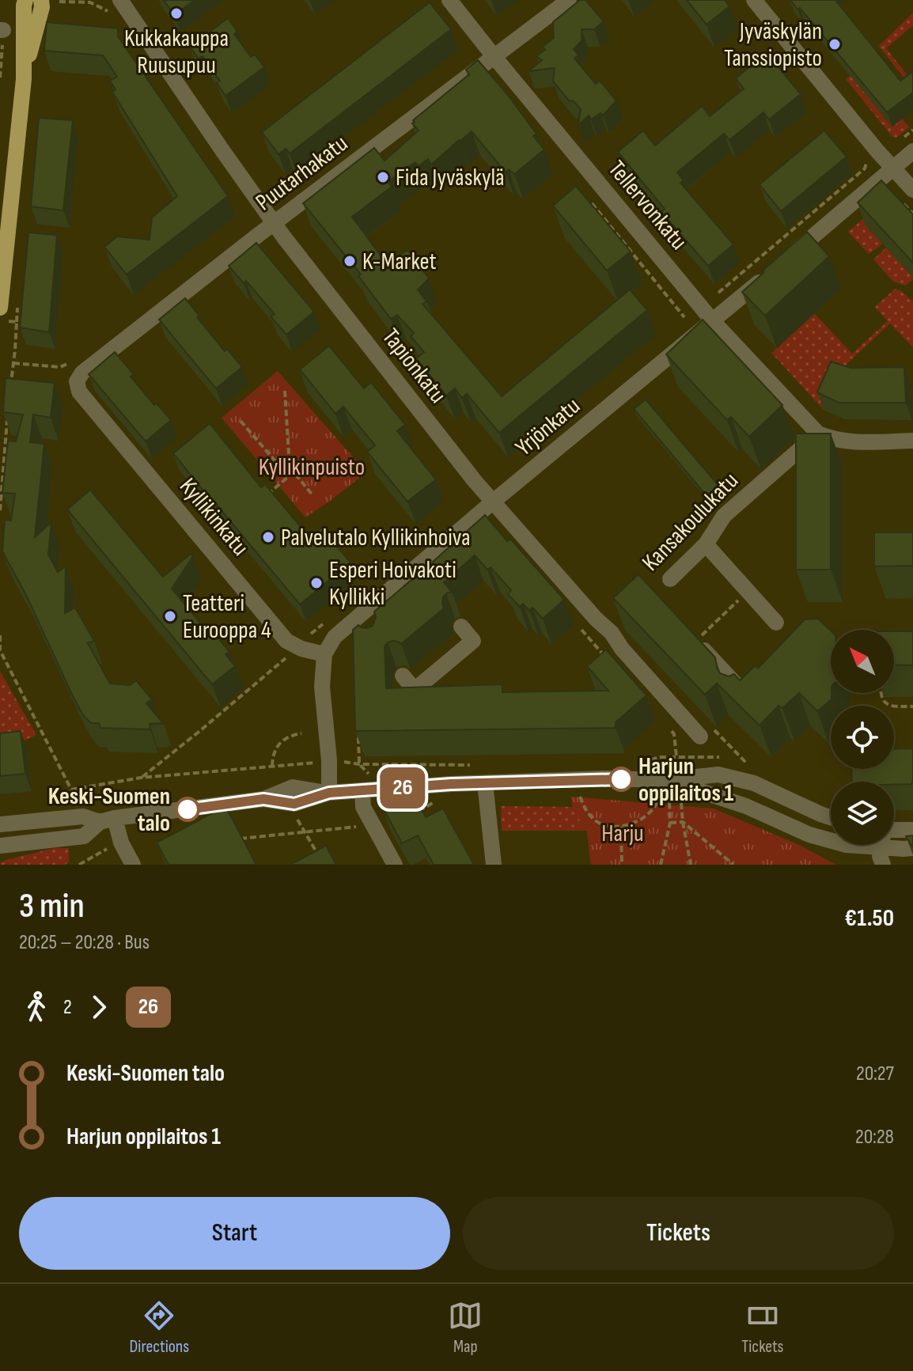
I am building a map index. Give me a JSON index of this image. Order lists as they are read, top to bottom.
{
  "streets": {
    "street": [
      "Puutarhakatu",
      "Tellervonkatu",
      "Tapionkatu",
      "Yrjönkatu",
      "Kyllikinkatu",
      "Kansakoulukatu"
    ]
  },
  "crossings": [
    ["Puutarhakatu", "Tellervonkatu"],
    ["Puutarhakatu", "Tapionkatu"],
    ["Puutarhakatu", "Kyllikinkatu"],
    ["Tellervonkatu", "Yrjönkatu"],
    ["Tellervonkatu", "Kansakoulukatu"],
    ["Tapionkatu", "Yrjönkatu"],
    ["Yrjönkatu", "Kyllikinkatu"]
  ],
  "parks": ["Kyllikinpuisto", "Harju"],
  "places": [
    "Kukkakauppa Ruusupuu",
    "Jyväskylän Tanssiopisto",
    "Fida Jyväskylä",
    "K-Market",
    "Palvelutalo Kyllikinhoiva",
    "Esperi Hoivakoti Kyllikki",
    "Teatteri Eurooppa 4",
    "Harjun oppilaitos 1",
    "Keski-Suomen talo"
  ],
  "lines": ["bus line 26"],
  "north": "top left",
  "page": {
    "on_map": "26",
    "heading": ["3 min", "20:25 – 20:28 · Bus", "€1.50"],
    "legs": ["2", "26"],
    "list": [
      {
        "name": "Keski-Suomen talo",
        "value": "20:27"
      },
      {
        "name": "Harjun oppilaitos 1",
        "value": "20:28"
      }
    ],
    "buttons": ["Start", "Tickets"],
    "tabs": ["Directions", "Map", "Tickets"]
  }
}
